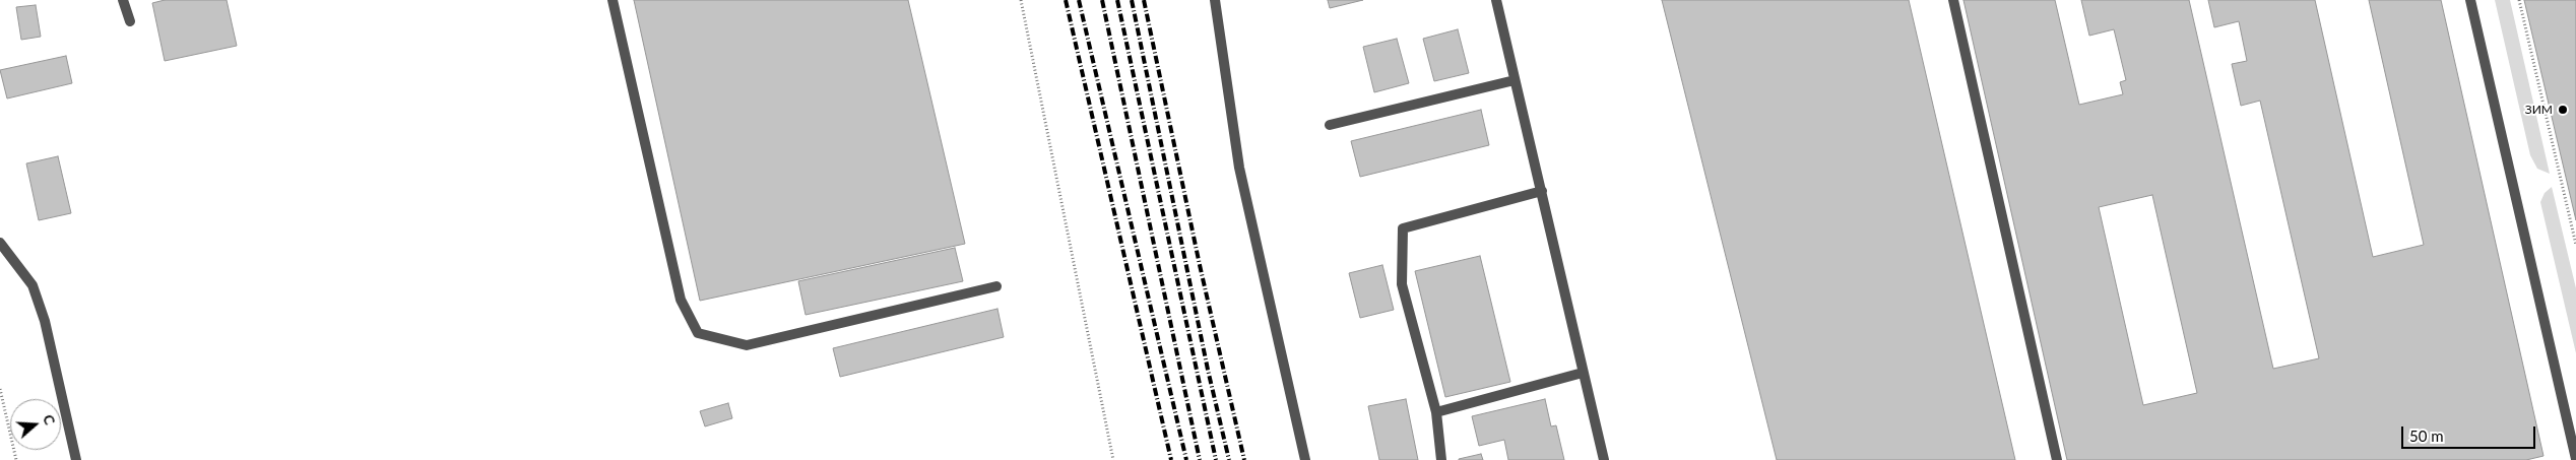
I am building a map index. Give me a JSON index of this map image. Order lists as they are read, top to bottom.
{
  "places": ["ЗИМ"],
  "scale_bar": "50 m",
  "north": "right"
}
